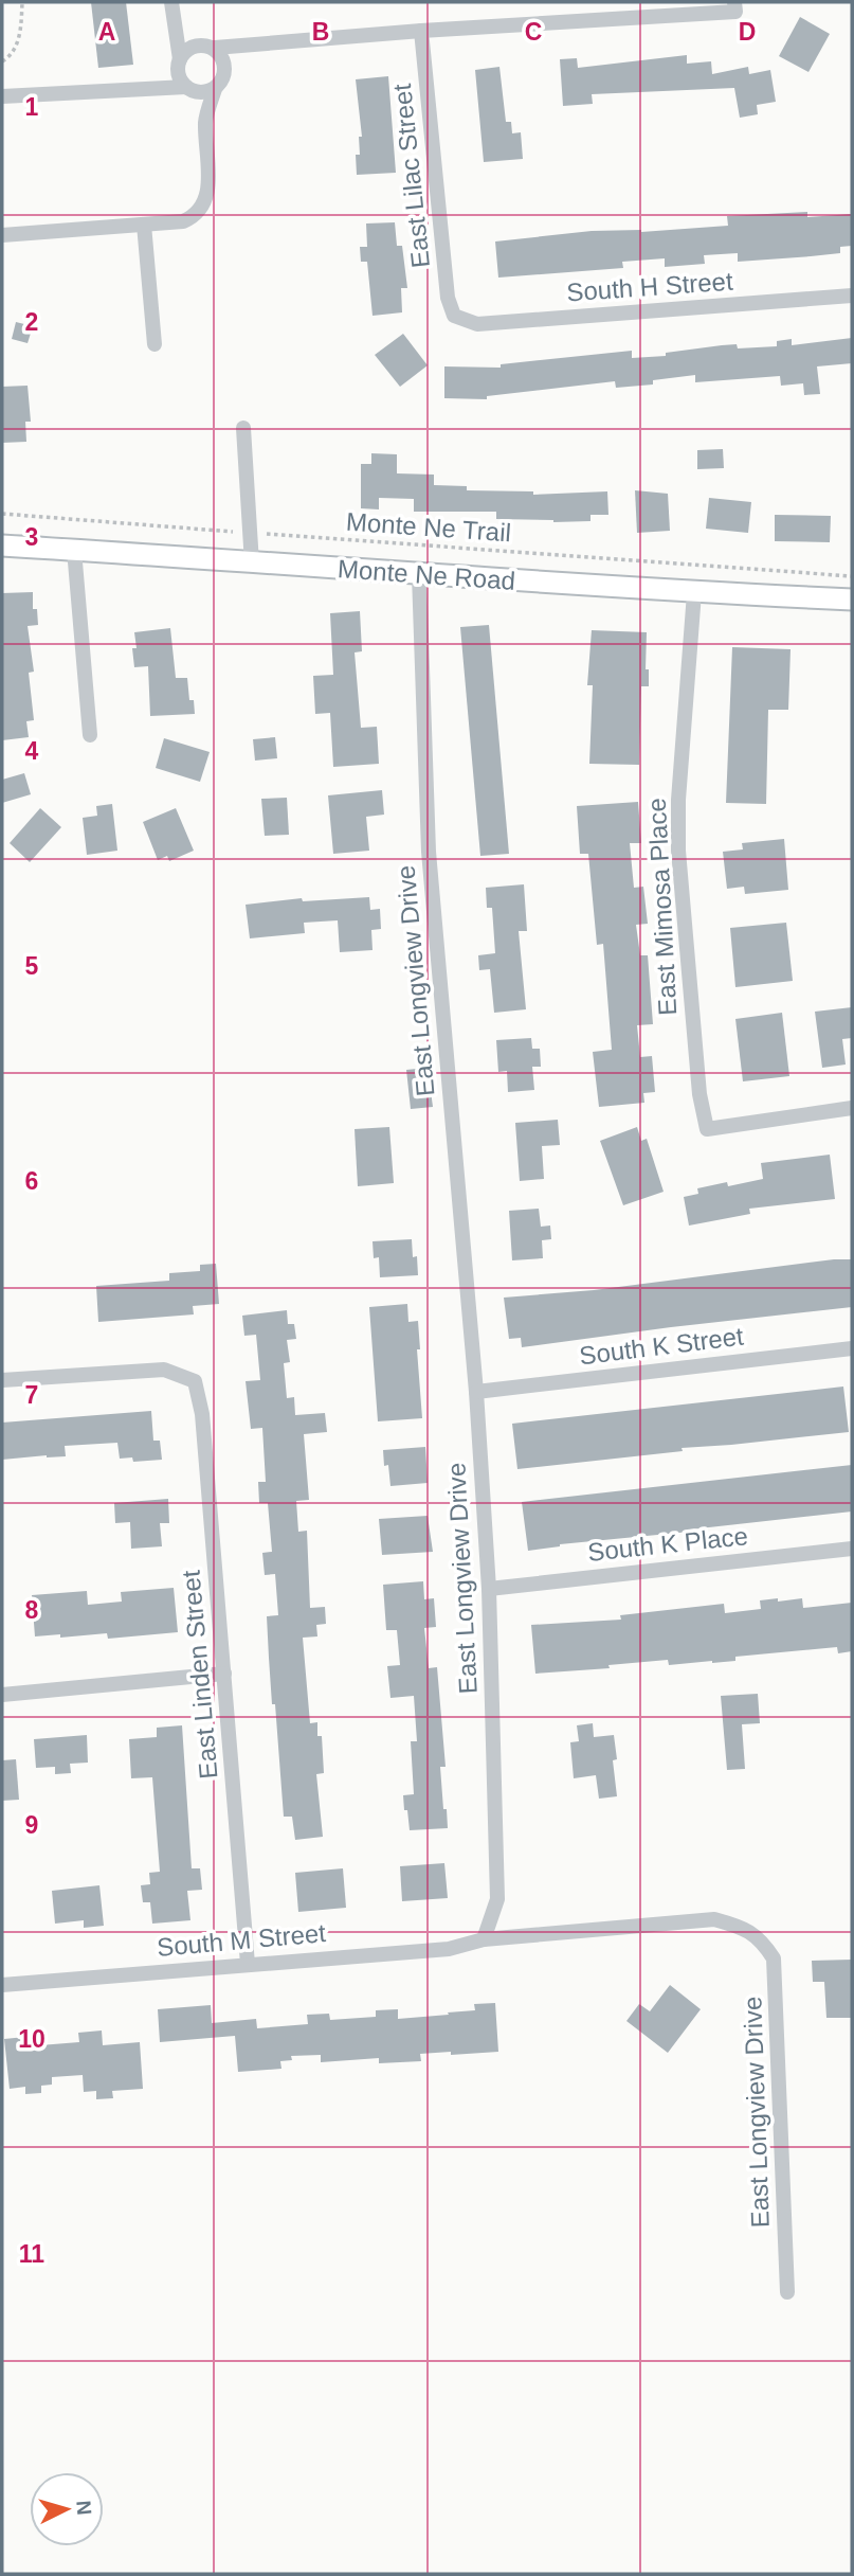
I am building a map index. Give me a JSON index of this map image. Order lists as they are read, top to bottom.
{
  "streets": {
    "street": [
      "East Lilac Street",
      "South H Street",
      "Monte Ne Road",
      "East Mimosa Place",
      "East Longview Drive",
      "South K Street",
      "South K Place",
      "East Linden Street",
      "South M Street"
    ],
    "path": ["Monte Ne Trail"]
  },
  "crossings": [
    ["East Lilac Street", "South H Street"],
    ["Monte Ne Road", "East Mimosa Place"],
    ["Monte Ne Road", "East Longview Drive"],
    ["East Longview Drive", "South K Street"],
    ["East Longview Drive", "South K Place"],
    ["East Longview Drive", "South M Street"],
    ["East Linden Street", "South M Street"]
  ],
  "north": "right",
  "grid": {
    "columns": [
      "A",
      "B",
      "C",
      "D"
    ],
    "rows": [
      "1",
      "2",
      "3",
      "4",
      "5",
      "6",
      "7",
      "8",
      "9",
      "10",
      "11"
    ]
  }
}
